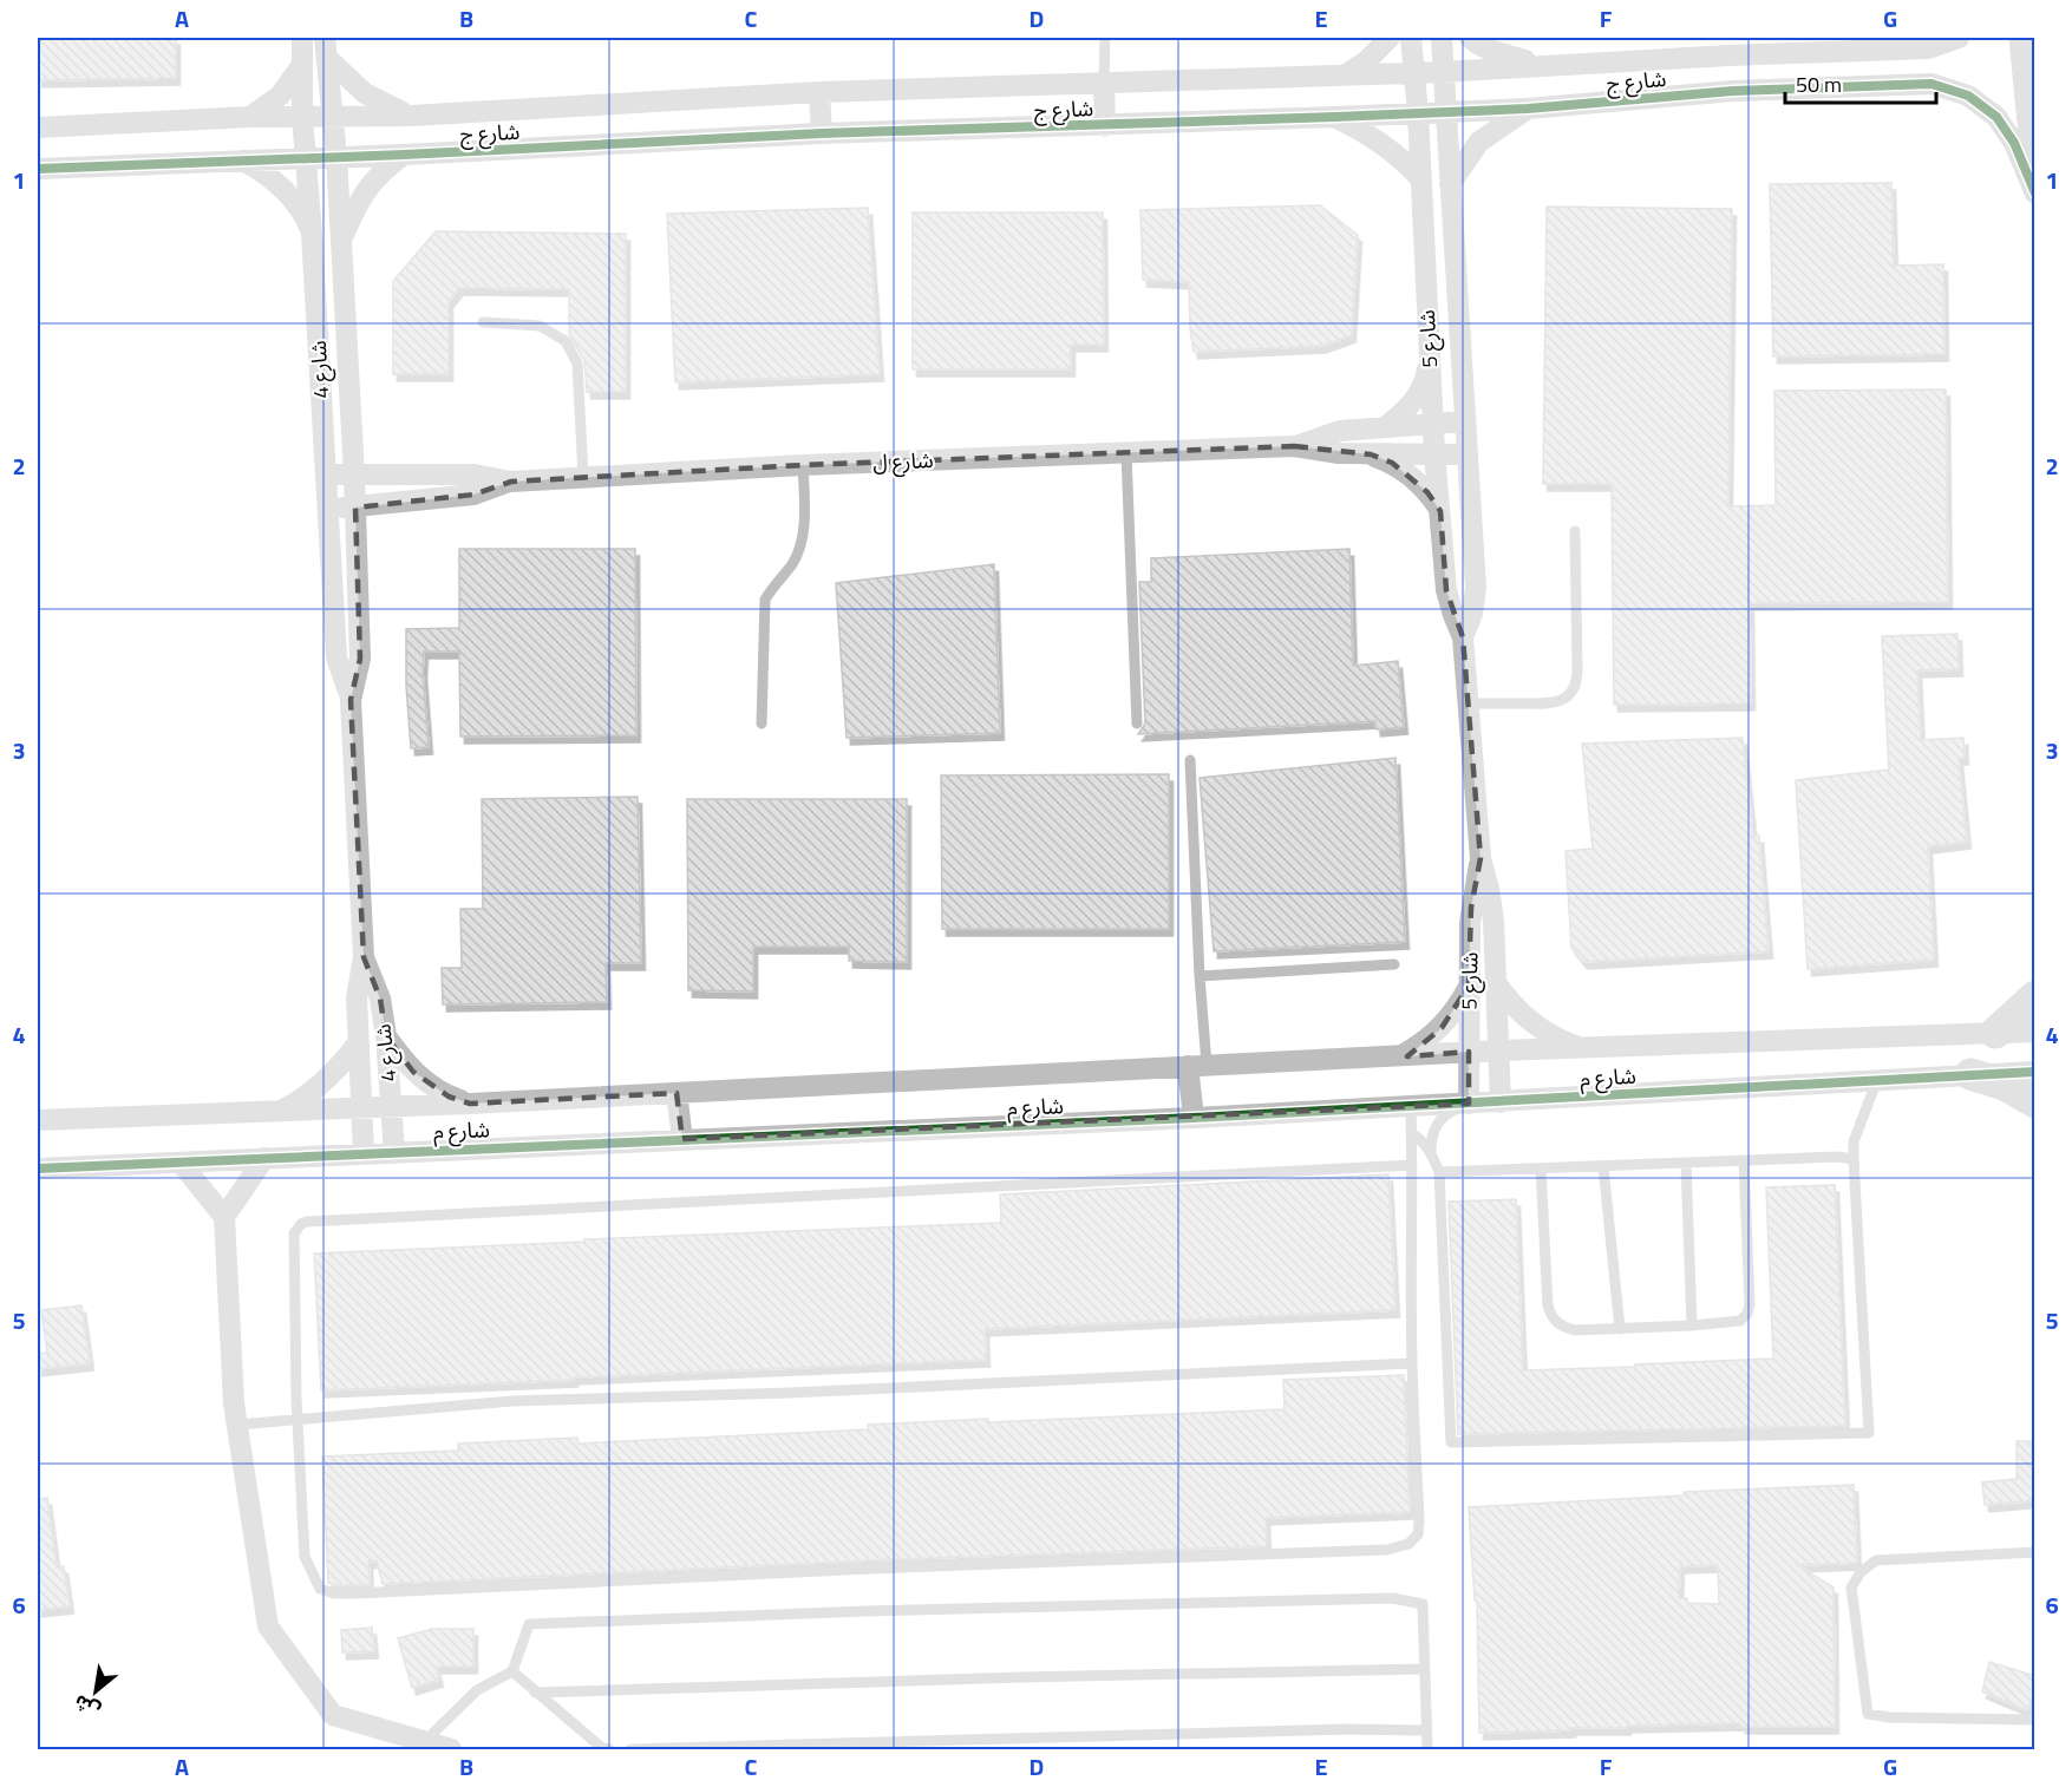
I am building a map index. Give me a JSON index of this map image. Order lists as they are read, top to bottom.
{
  "streets": {
    "street": [
      "شارع ج",
      "شارع 5",
      "شارع 4",
      "شارع ل",
      "شارع م"
    ]
  },
  "crossings": [
    ["شارع ج", "شارع 5"],
    ["شارع ج", "شارع 4"],
    ["شارع 5", "شارع ل"],
    ["شارع 5", "شارع م"],
    ["شارع 4", "شارع ل"],
    ["شارع 4", "شارع م"]
  ],
  "scale_bar": "50 m",
  "north": "bottom left",
  "grid": {
    "columns": [
      "A",
      "B",
      "C",
      "D",
      "E",
      "F",
      "G"
    ],
    "rows": [
      "1",
      "2",
      "3",
      "4",
      "5",
      "6"
    ]
  }
}
